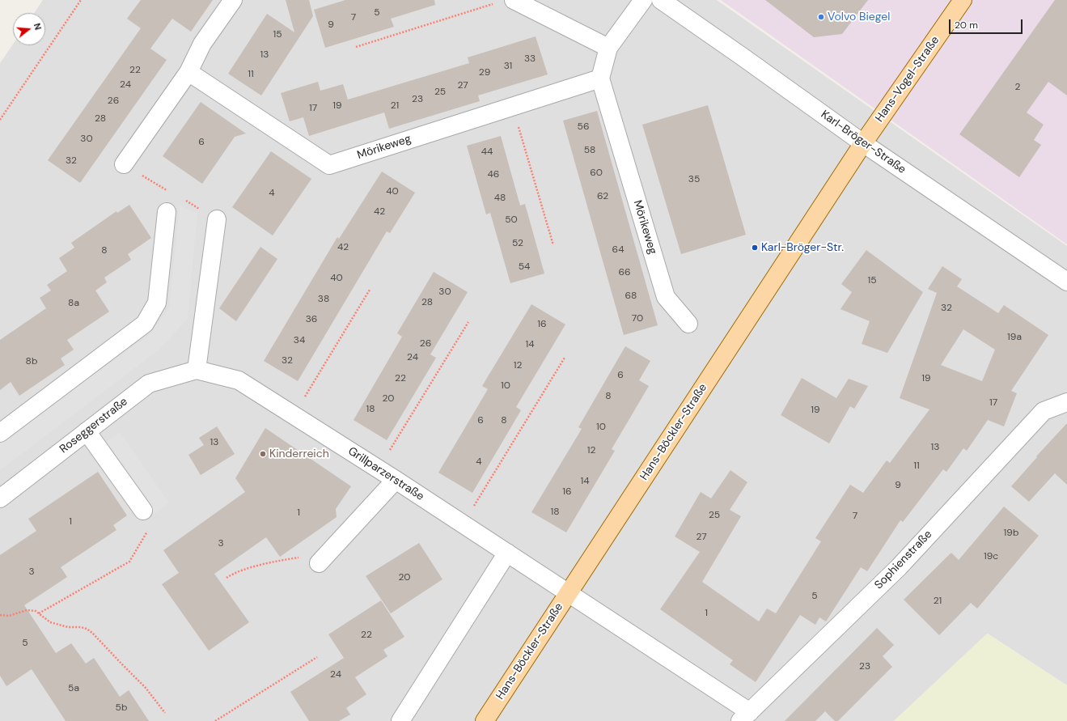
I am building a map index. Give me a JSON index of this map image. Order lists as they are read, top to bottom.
{
  "streets": {
    "main road": ["Hans-Vogel-Straße", "Hans-Böckler-Straße"],
    "street": [
      "Karl-Bröger-Straße",
      "Mörikeweg",
      "Roseggerstraße",
      "Grillparzerstraße",
      "Sophienstraße"
    ]
  },
  "crossings": [
    ["Hans-Vogel-Straße", "Karl-Bröger-Straße"],
    ["Hans-Vogel-Straße", "Hans-Böckler-Straße"],
    ["Karl-Bröger-Straße", "Hans-Böckler-Straße"],
    ["Roseggerstraße", "Grillparzerstraße"],
    ["Hans-Böckler-Straße", "Grillparzerstraße"],
    ["Grillparzerstraße", "Sophienstraße"]
  ],
  "places": ["Volvo Biegel", "Karl-Bröger-Str.", "Kinderreich"],
  "house_numbers": [
    "5",
    "7",
    "9",
    "15",
    "13",
    "33",
    "31",
    "22",
    "29",
    "11",
    "24",
    "27",
    "2",
    "25",
    "23",
    "26",
    "19",
    "21",
    "17",
    "28",
    "56",
    "30",
    "6",
    "58",
    "44",
    "32",
    "60",
    "46",
    "35",
    "40",
    "4",
    "62",
    "48",
    "42",
    "50",
    "52",
    "42",
    "64",
    "8",
    "54",
    "66",
    "40",
    "15",
    "30",
    "68",
    "38",
    "28",
    "8a",
    "32",
    "70",
    "36",
    "16",
    "19a",
    "34",
    "26",
    "14",
    "24",
    "32",
    "8b",
    "12",
    "6",
    "22",
    "19",
    "10",
    "8",
    "20",
    "17",
    "18",
    "19",
    "6",
    "8",
    "10",
    "13",
    "13",
    "12",
    "4",
    "11",
    "14",
    "9",
    "16",
    "18",
    "1",
    "25",
    "7",
    "1",
    "19b",
    "27",
    "3",
    "19c",
    "3",
    "20",
    "5",
    "21",
    "1",
    "22",
    "5",
    "23",
    "24",
    "5a",
    "5b"
  ],
  "scale_bar": "20 m",
  "north": "right"
}
